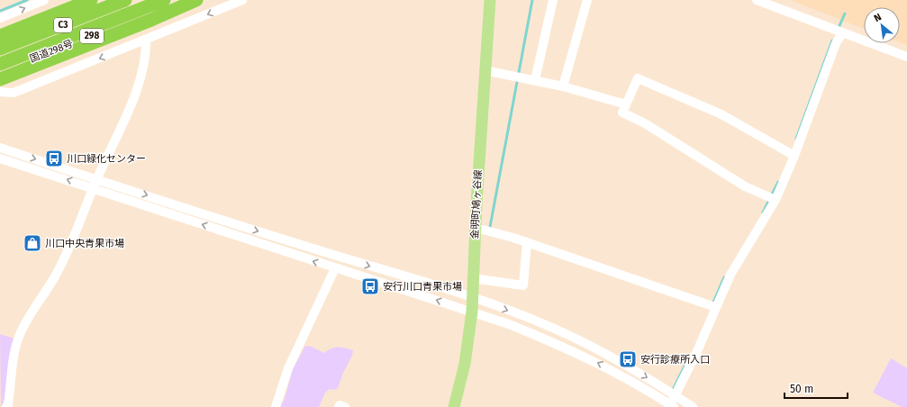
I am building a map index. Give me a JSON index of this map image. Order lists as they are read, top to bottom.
{
  "streets": {
    "highway": ["C3", "298", "国道298号"],
    "main road": ["金明町鳩ヶ谷線"]
  },
  "places": {
    "bus stop": ["川口緑化センター", "安行川口青果市場", "安行診療所入口"],
    "shop": ["川口中央青果市場"]
  },
  "scale_bar": "50 m",
  "north": "top left"
}
